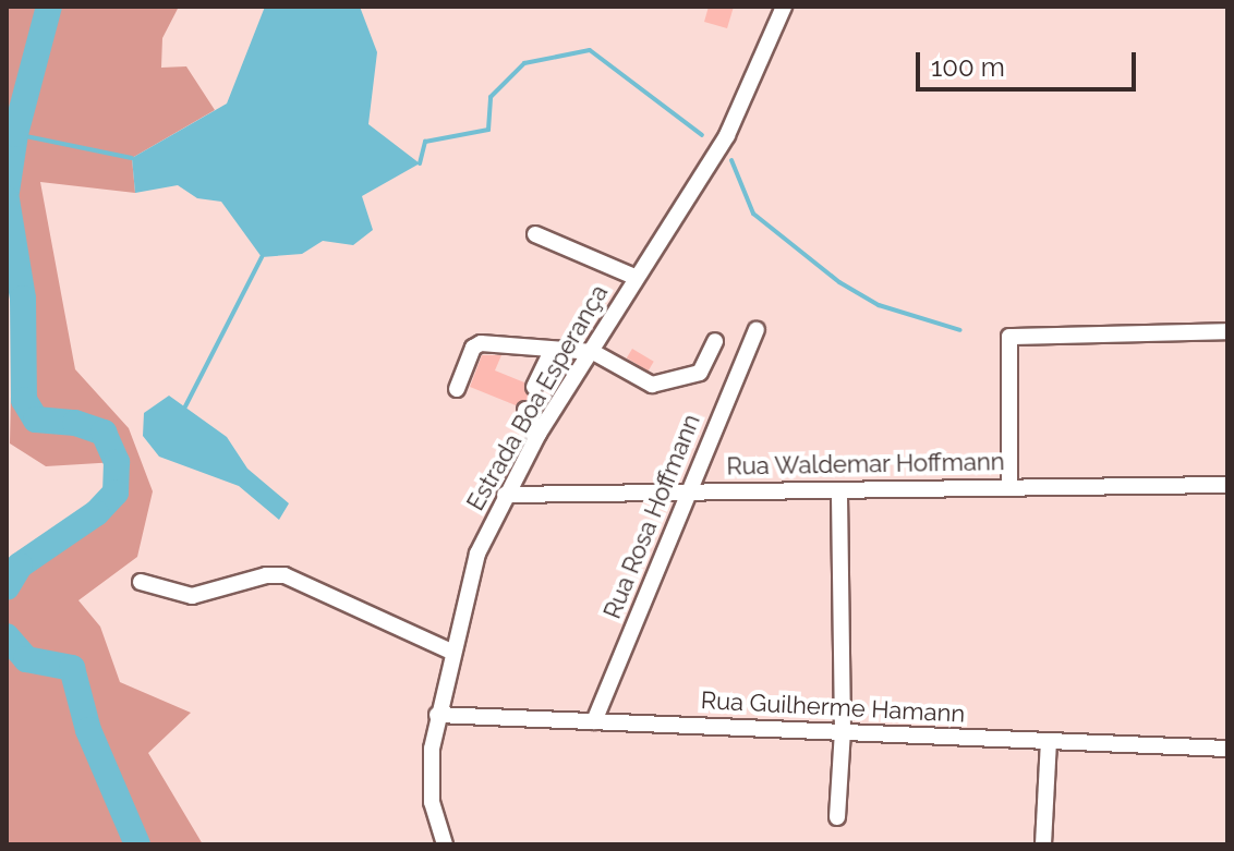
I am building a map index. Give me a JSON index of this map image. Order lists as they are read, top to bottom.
{
  "streets": {
    "street": [
      "Estrada Boa Esperança",
      "Rua Waldemar Hoffmann",
      "Rua Rosa Hoffmann",
      "Rua Guilherme Hamann"
    ]
  },
  "crossings": [
    ["Estrada Boa Esperança", "Rua Waldemar Hoffmann"],
    ["Estrada Boa Esperança", "Rua Guilherme Hamann"],
    ["Rua Waldemar Hoffmann", "Rua Rosa Hoffmann"],
    ["Rua Rosa Hoffmann", "Rua Guilherme Hamann"]
  ],
  "scale_bar": "100 m"
}
